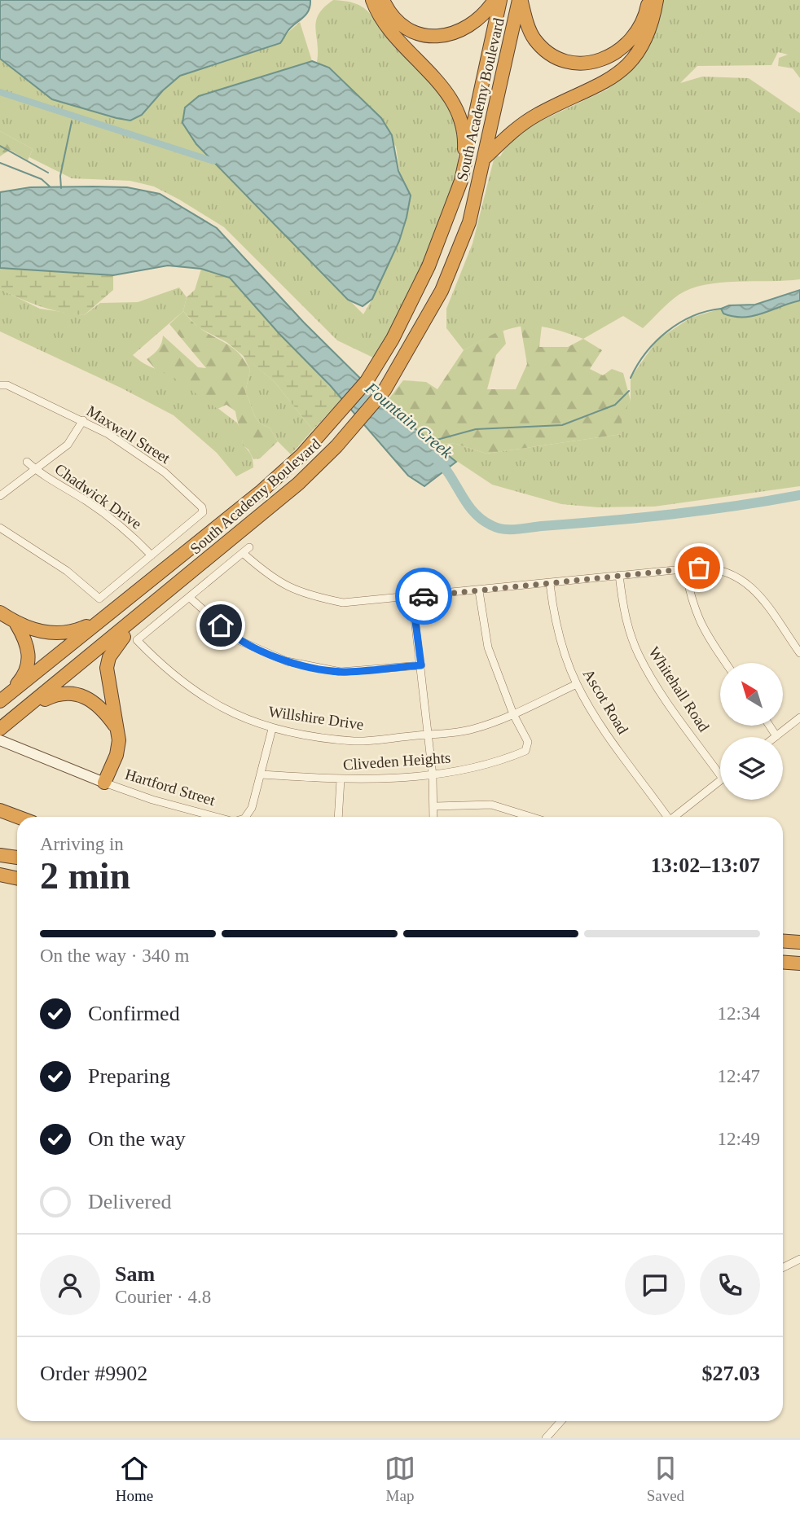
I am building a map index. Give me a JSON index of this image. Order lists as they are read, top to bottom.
{
  "streets": {
    "highway": ["South Academy Boulevard"],
    "street": [
      "Maxwell Street",
      "Chadwick Drive",
      "Whitehall Road",
      "Ascot Road",
      "Willshire Drive",
      "Cliveden Heights",
      "Hartford Street"
    ]
  },
  "crossings": [
    ["Maxwell Street", "Chadwick Drive"],
    ["Ascot Road", "Willshire Drive"],
    ["Willshire Drive", "Cliveden Heights"],
    ["Willshire Drive", "Hartford Street"],
    ["Cliveden Heights", "Hartford Street"]
  ],
  "water": ["Fountain Creek"],
  "north": "top left",
  "page": {
    "heading": ["2 min", "Arriving in", "13:02–13:07"],
    "panel": [
      "Sam",
      "Courier · 4.8",
      "Order #9902",
      "$27.03"
    ],
    "bar": "On the way · 340 m",
    "list": [
      ["Confirmed", "12:34"],
      ["Preparing", "12:47"],
      ["On the way", "12:49"],
      "Delivered"
    ],
    "tabs": ["Home", "Map", "Saved"]
  }
}
